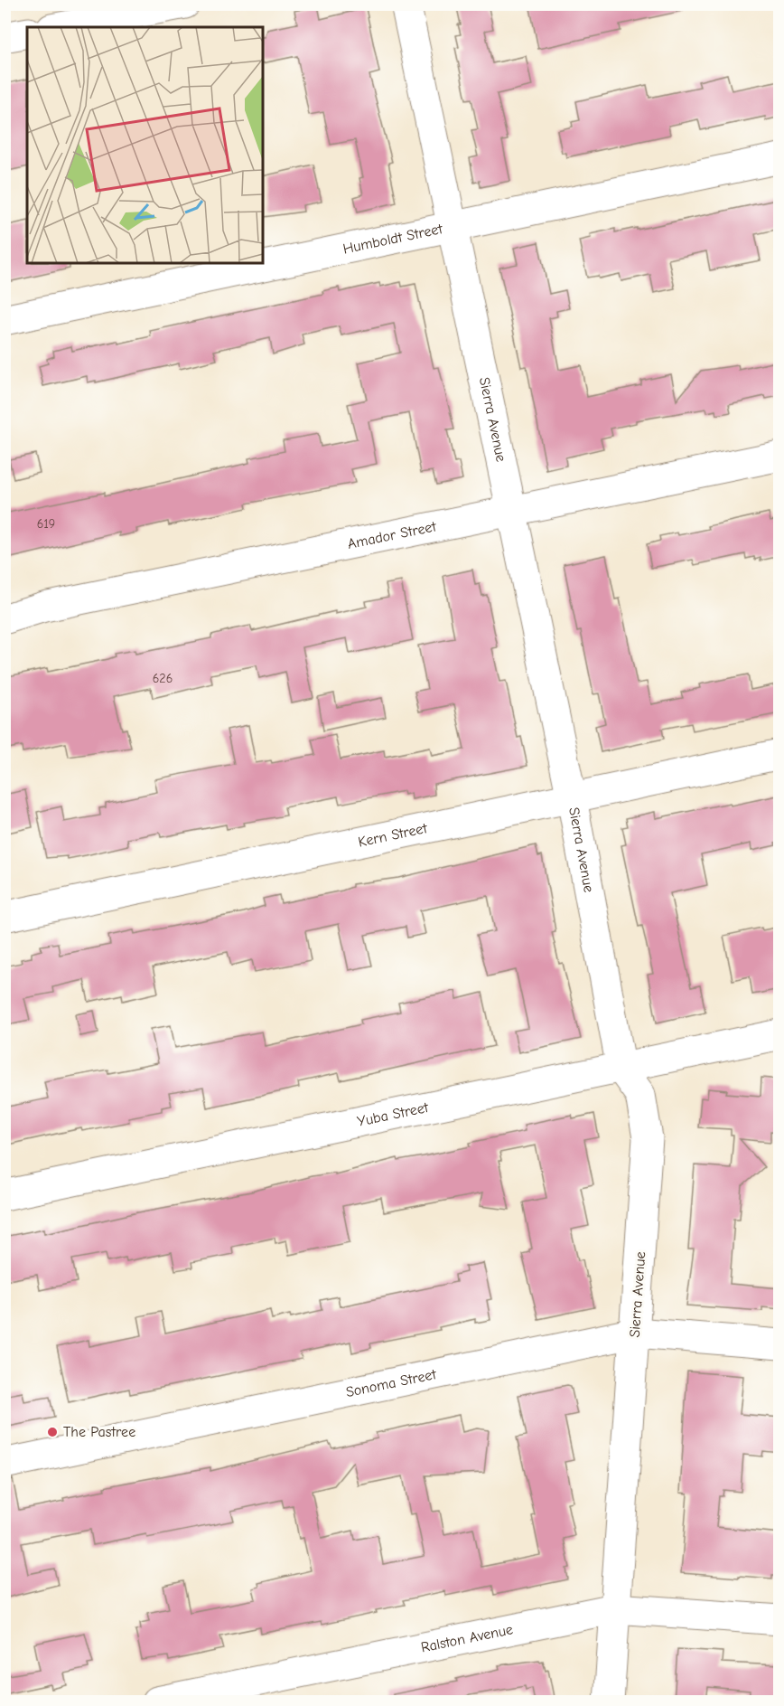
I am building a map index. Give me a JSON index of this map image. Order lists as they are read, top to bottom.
{
  "streets": {
    "street": [
      "Humboldt Street",
      "Sierra Avenue",
      "Amador Street",
      "Kern Street",
      "Yuba Street",
      "Sonoma Street",
      "Ralston Avenue"
    ]
  },
  "crossings": [
    ["Humboldt Street", "Sierra Avenue"],
    ["Sierra Avenue", "Amador Street"],
    ["Sierra Avenue", "Kern Street"],
    ["Sierra Avenue", "Yuba Street"],
    ["Sierra Avenue", "Sonoma Street"],
    ["Sierra Avenue", "Ralston Avenue"]
  ],
  "places": ["The Pastree"],
  "house_numbers": ["619", "626"]
}
